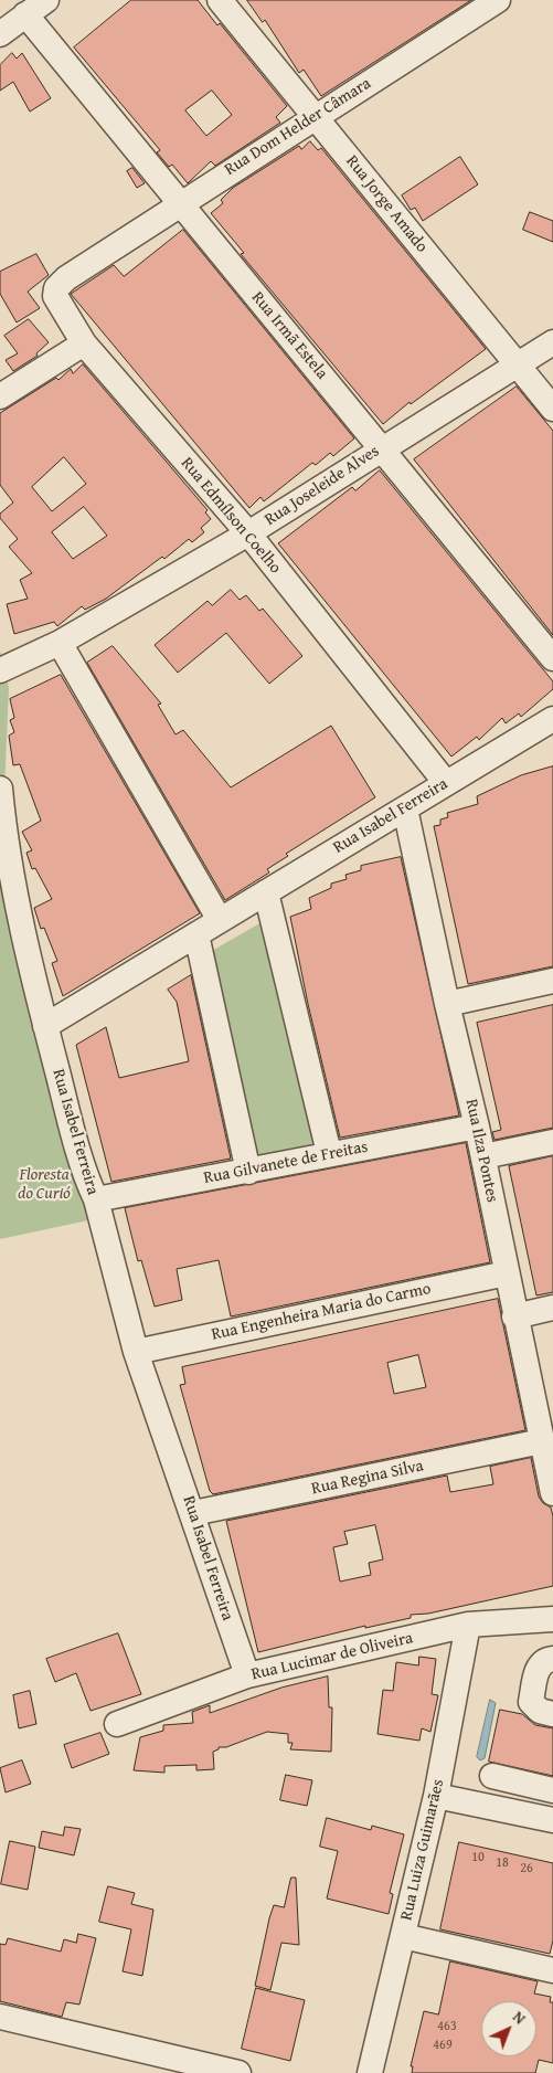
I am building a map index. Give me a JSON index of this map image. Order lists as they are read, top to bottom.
{
  "streets": {
    "street": [
      "Rua Dom Helder Câmara",
      "Rua Jorge Amado",
      "Rua Irmã Estela",
      "Rua Joseleide Alves",
      "Rua Edmílson Coelho",
      "Rua Isabel Ferreira",
      "Rua Ilza Pontes",
      "Rua Gilvanete de Freitas",
      "Rua Engenheira Maria do Carmo",
      "Rua Regina Silva",
      "Rua Lucimar de Oliveira",
      "Rua Luiza Guimarães"
    ]
  },
  "crossings": [
    ["Rua Dom Helder Câmara", "Rua Jorge Amado"],
    ["Rua Dom Helder Câmara", "Rua Irmã Estela"],
    ["Rua Dom Helder Câmara", "Rua Edmílson Coelho"],
    ["Rua Jorge Amado", "Rua Joseleide Alves"],
    ["Rua Irmã Estela", "Rua Joseleide Alves"],
    ["Rua Joseleide Alves", "Rua Edmílson Coelho"],
    ["Rua Edmílson Coelho", "Rua Isabel Ferreira"],
    ["Rua Isabel Ferreira", "Rua Ilza Pontes"],
    ["Rua Isabel Ferreira", "Rua Gilvanete de Freitas"],
    ["Rua Isabel Ferreira", "Rua Engenheira Maria do Carmo"],
    ["Rua Isabel Ferreira", "Rua Regina Silva"],
    ["Rua Isabel Ferreira", "Rua Lucimar de Oliveira"],
    ["Rua Ilza Pontes", "Rua Gilvanete de Freitas"],
    ["Rua Ilza Pontes", "Rua Engenheira Maria do Carmo"],
    ["Rua Ilza Pontes", "Rua Regina Silva"],
    ["Rua Lucimar de Oliveira", "Rua Luiza Guimarães"]
  ],
  "parks": ["Floresta do Curió"],
  "house_numbers": [
    "10",
    "18",
    "26",
    "463",
    "469"
  ],
  "north": "top right"
}
